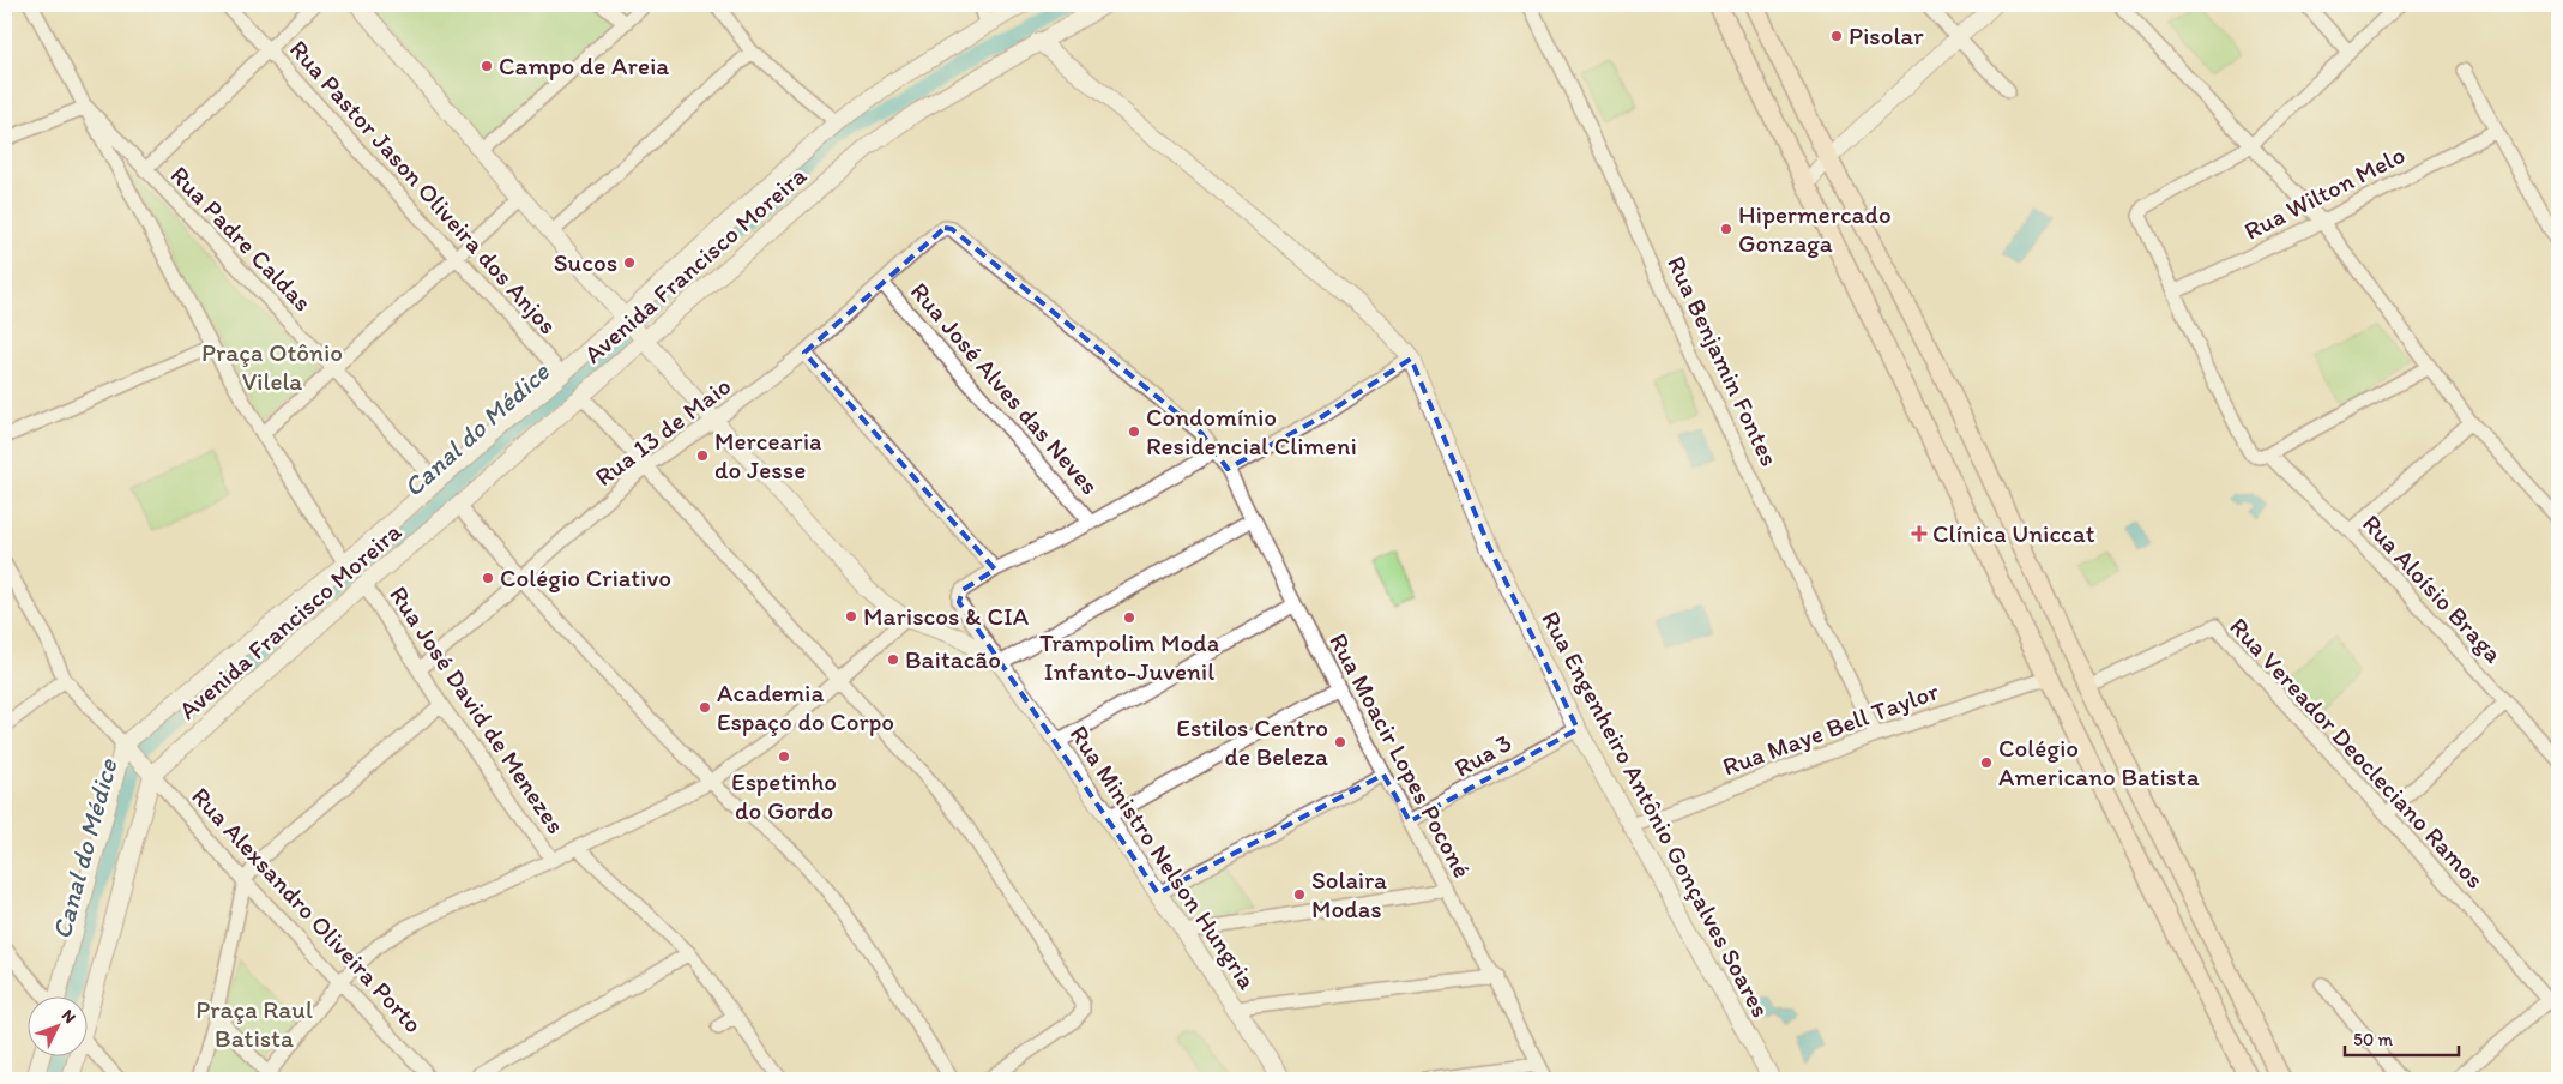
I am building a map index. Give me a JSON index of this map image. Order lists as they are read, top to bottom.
{
  "streets": {
    "street": [
      "Rua Pastor Jason Oliveira dos Anjos",
      "Rua Wilton Melo",
      "Rua Padre Caldas",
      "Avenida Francisco Moreira",
      "Rua Benjamin Fontes",
      "Rua José Alves das Neves",
      "Rua 13 de Maio",
      "Rua Aloísio Braga",
      "Rua José David de Menezes",
      "Rua Maye Bell Taylor",
      "Rua Vereador Deocleciano Ramos",
      "Rua Moacir Lopes Poconé",
      "Rua 3",
      "Rua Engenheiro Antônio Gonçalves Soares",
      "Rua Ministro Nelson Hungria",
      "Rua Alexsandro Oliveira Porto"
    ]
  },
  "crossings": [
    ["Rua Pastor Jason Oliveira dos Anjos", "Avenida Francisco Moreira"],
    ["Rua Wilton Melo", "Rua Aloísio Braga"],
    ["Rua Padre Caldas", "Avenida Francisco Moreira"],
    ["Avenida Francisco Moreira", "Rua José David de Menezes"],
    ["Avenida Francisco Moreira", "Rua Engenheiro Antônio Gonçalves Soares"],
    ["Avenida Francisco Moreira", "Rua Ministro Nelson Hungria"],
    ["Avenida Francisco Moreira", "Rua Alexsandro Oliveira Porto"],
    ["Rua Benjamin Fontes", "Rua Maye Bell Taylor"],
    ["Rua José Alves das Neves", "Rua 13 de Maio"],
    ["Rua 13 de Maio", "Rua José David de Menezes"],
    ["Rua 13 de Maio", "Rua Moacir Lopes Poconé"],
    ["Rua 13 de Maio", "Rua Ministro Nelson Hungria"],
    ["Rua Maye Bell Taylor", "Rua Engenheiro Antônio Gonçalves Soares"],
    ["Rua Moacir Lopes Poconé", "Rua 3"],
    ["Rua 3", "Rua Engenheiro Antônio Gonçalves Soares"]
  ],
  "water": ["Canal do Médice"],
  "parks": ["Praça Otônio Vilela", "Praça Raul Batista"],
  "places": {
    "other": [
      "Pisolar",
      "Campo de Areia",
      "Hipermercado Gonzaga",
      "Sucos",
      "Condomínio Residencial Climeni",
      "Mercearia do Jesse",
      "Colégio Criativo",
      "Mariscos & CIA",
      "Trampolim Moda Infanto-Juvenil",
      "Baitacão",
      "Academia Espaço do Corpo",
      "Estilos Centro de Beleza",
      "Espetinho do Gordo",
      "Colégio Americano Batista",
      "Solaira Modas"
    ],
    "health": ["Clínica Uniccat"]
  },
  "scale_bar": "50 m",
  "north": "top right"
}
